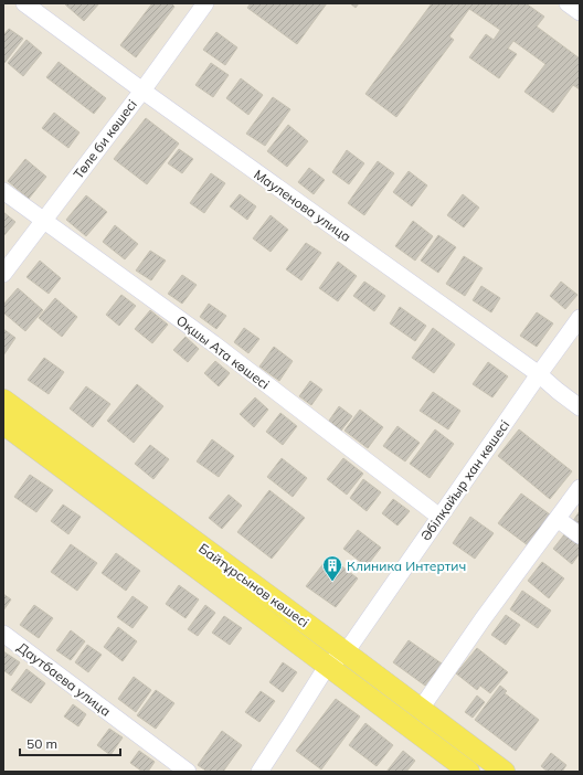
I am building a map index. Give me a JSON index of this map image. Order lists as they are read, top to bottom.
{
  "streets": {
    "main road": ["Байтұрсынов көшесі"],
    "street": [
      "Төле би көшесі",
      "Мауленова улица",
      "Оқшы Ата көшесі",
      "Әбілқайыр хан көшесі",
      "Даутбаева улица"
    ]
  },
  "crossings": [
    ["Төле би көшесі", "Мауленова улица"],
    ["Төле би көшесі", "Оқшы Ата көшесі"],
    ["Мауленова улица", "Әбілқайыр хан көшесі"],
    ["Оқшы Ата көшесі", "Әбілқайыр хан көшесі"],
    ["Әбілқайыр хан көшесі", "Байтұрсынов көшесі"]
  ],
  "places": {
    "building": ["Клиника Интертич"]
  },
  "scale_bar": "50 m"
}
